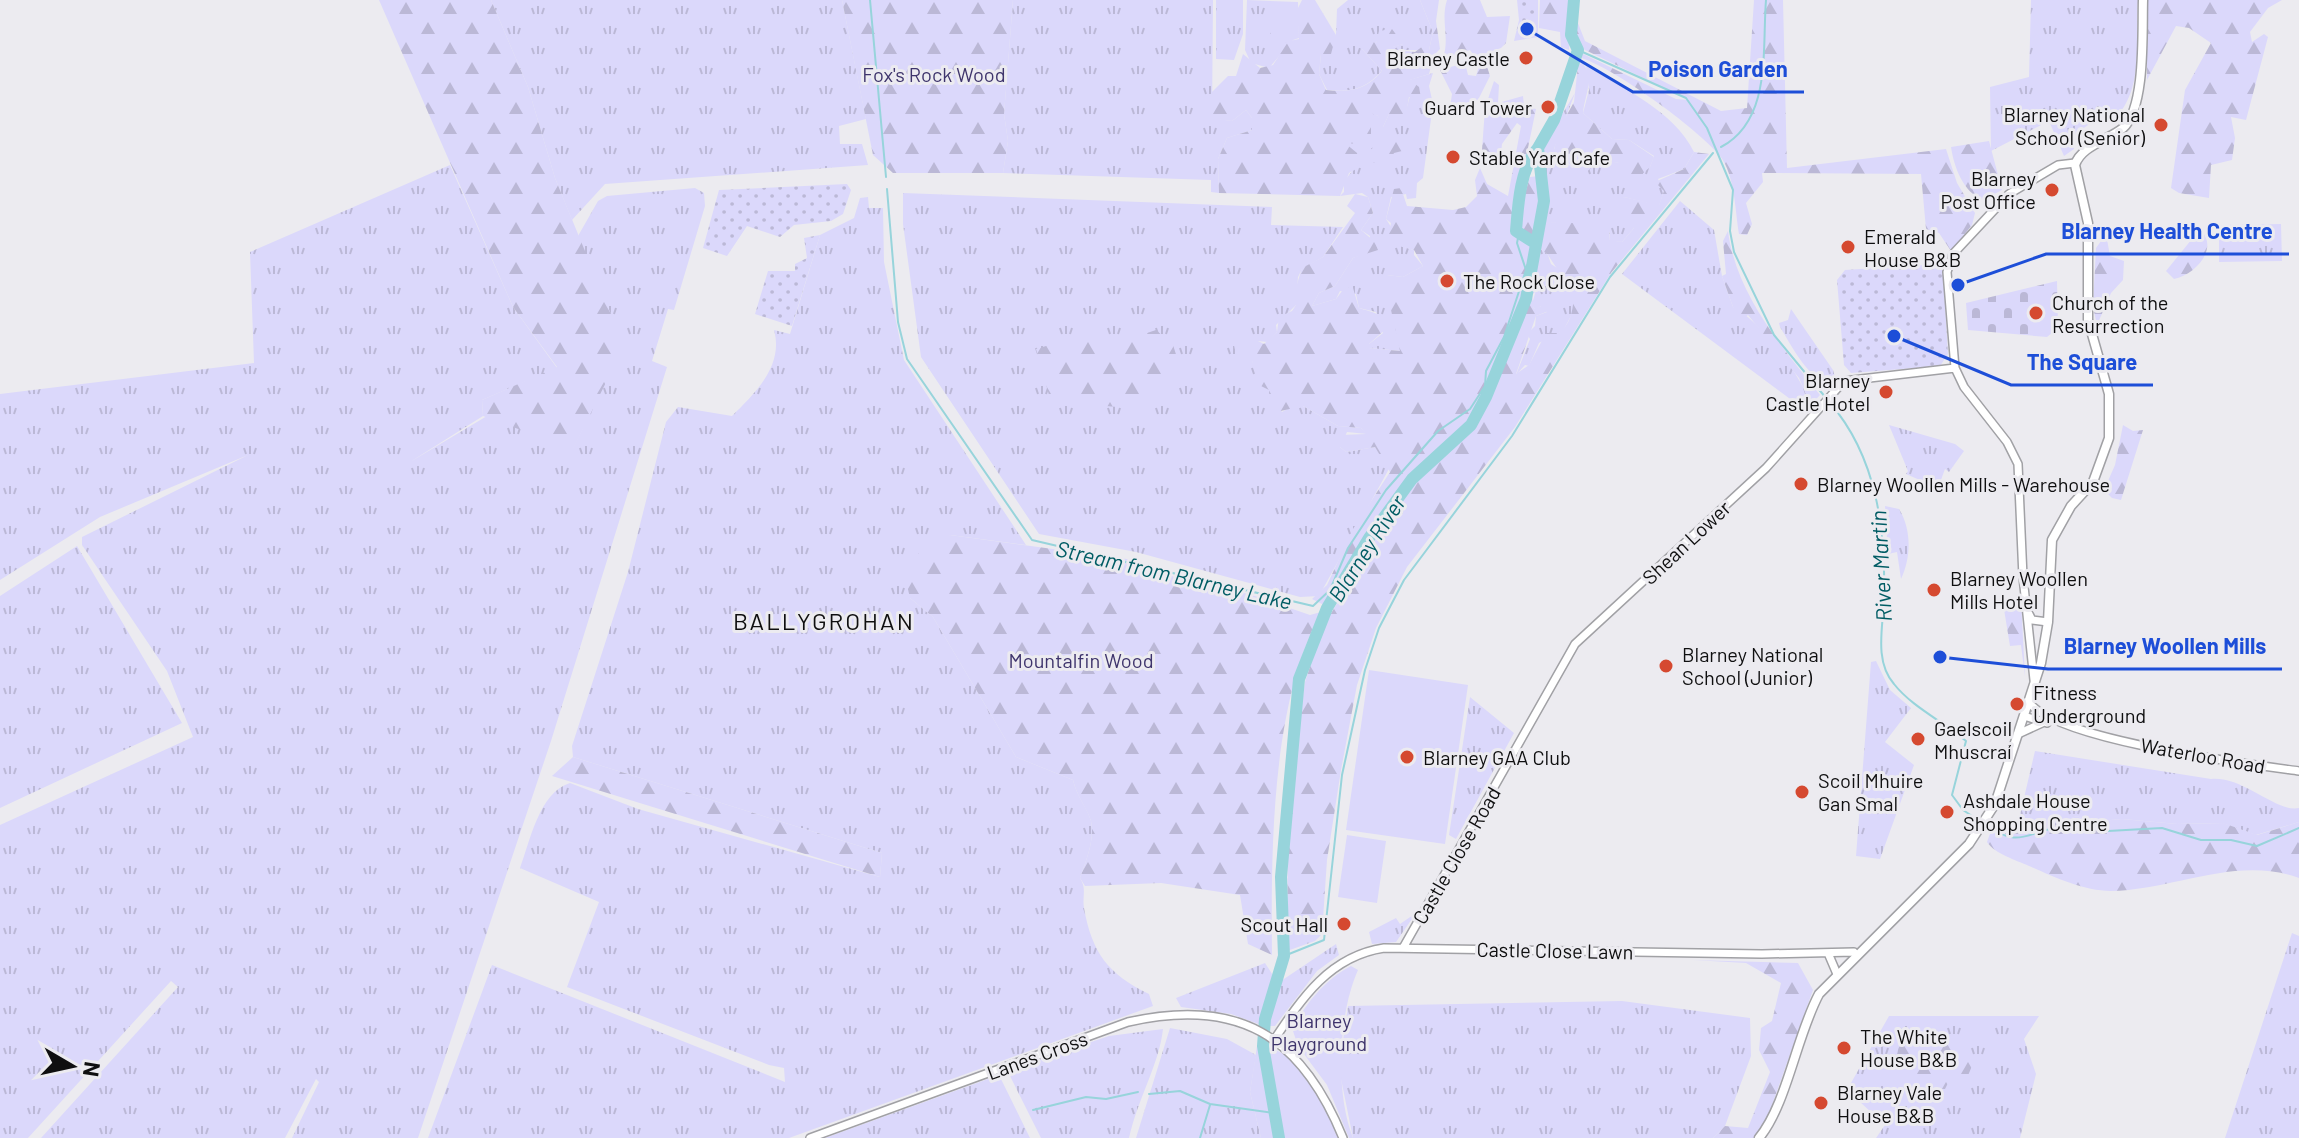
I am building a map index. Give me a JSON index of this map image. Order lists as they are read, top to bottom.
{
  "streets": {
    "street": [
      "Shean Lower",
      "Waterloo Road",
      "Castle Close Road",
      "Castle Close Lawn",
      "Lanes Cross"
    ]
  },
  "crossings": [
    ["Shean Lower", "Castle Close Road"],
    ["Castle Close Road", "Castle Close Lawn"],
    ["Castle Close Lawn", "Lanes Cross"]
  ],
  "districts": ["BALLYGROHAN"],
  "water": ["Blarney River", "River Martin", "Stream from Blarney Lake"],
  "parks": ["Fox's Rock Wood", "Mountalfin Wood", "Blarney Playground"],
  "places": [
    "Poison Garden",
    "Blarney Castle",
    "Guard Tower",
    "Blarney National School (Senior)",
    "Stable Yard Cafe",
    "Blarney Post Office",
    "Emerald House B&B",
    "The Rock Close",
    "Blarney Health Centre",
    "Church of the Resurrection",
    "The Square",
    "Blarney Castle Hotel",
    "Blarney Woollen Mills - Warehouse",
    "Blarney Woollen Mills Hotel",
    "Blarney Woollen Mills",
    "Blarney National School (Junior)",
    "Fitness Underground",
    "Gaelscoil Mhuscraí",
    "Blarney GAA Club",
    "Scoil Mhuire Gan Smal",
    "Ashdale House Shopping Centre",
    "Scout Hall",
    "The White House B&B",
    "Blarney Vale House B&B"
  ],
  "north": "right"
}
